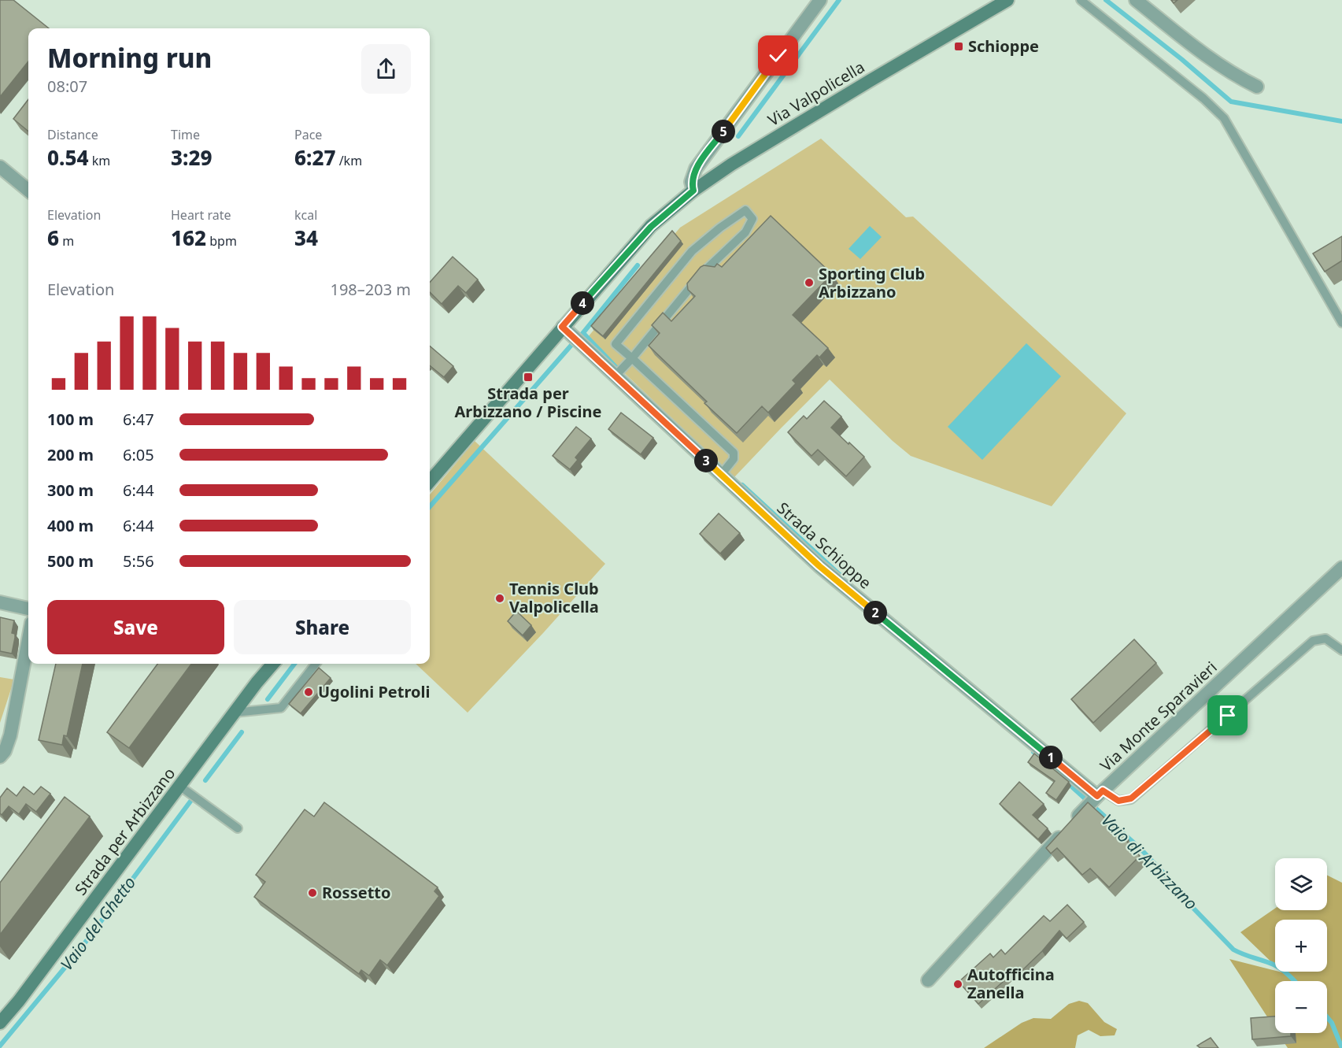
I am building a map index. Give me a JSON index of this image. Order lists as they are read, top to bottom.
{
  "streets": {
    "main road": ["Via Valpolicella", "Strada per Arbizzano"],
    "street": ["Strada Schioppe", "Via Monte Sparavieri"]
  },
  "crossings": [
    ["Via Valpolicella", "Strada Schioppe"],
    ["Strada Schioppe", "Via Monte Sparavieri"]
  ],
  "water": ["Vaio di Arbizzano", "Vaio del Ghetto"],
  "places": {
    "transit": ["Schioppe", "Strada per Arbizzano / Piscine"],
    "other": [
      "Sporting Club Arbizzano",
      "Tennis Club Valpolicella",
      "Ugolini Petroli",
      "Rossetto",
      "Autofficina Zanella"
    ]
  },
  "page": {
    "heading": ["Morning run", "08:07"],
    "stats": [
      ["Distance", "0.54 km"],
      ["Time", "3:29"],
      ["Pace", "6:27 /km"],
      ["Elevation", "6 m"],
      ["Heart rate", "162 bpm"],
      ["kcal", "34"]
    ],
    "pins": [
      "5",
      "4",
      "3",
      "2",
      "1"
    ],
    "chart": ["Elevation", "198–203 m"],
    "list": [
      {
        "name": "100 m",
        "note": "6:47"
      },
      {
        "name": "200 m",
        "note": "6:05"
      },
      {
        "name": "300 m",
        "note": "6:44"
      },
      {
        "name": "400 m",
        "note": "6:44"
      },
      {
        "name": "500 m",
        "note": "5:56"
      }
    ],
    "buttons": ["Save", "Share"],
    "map_buttons": ["+", "−"]
  }
}
